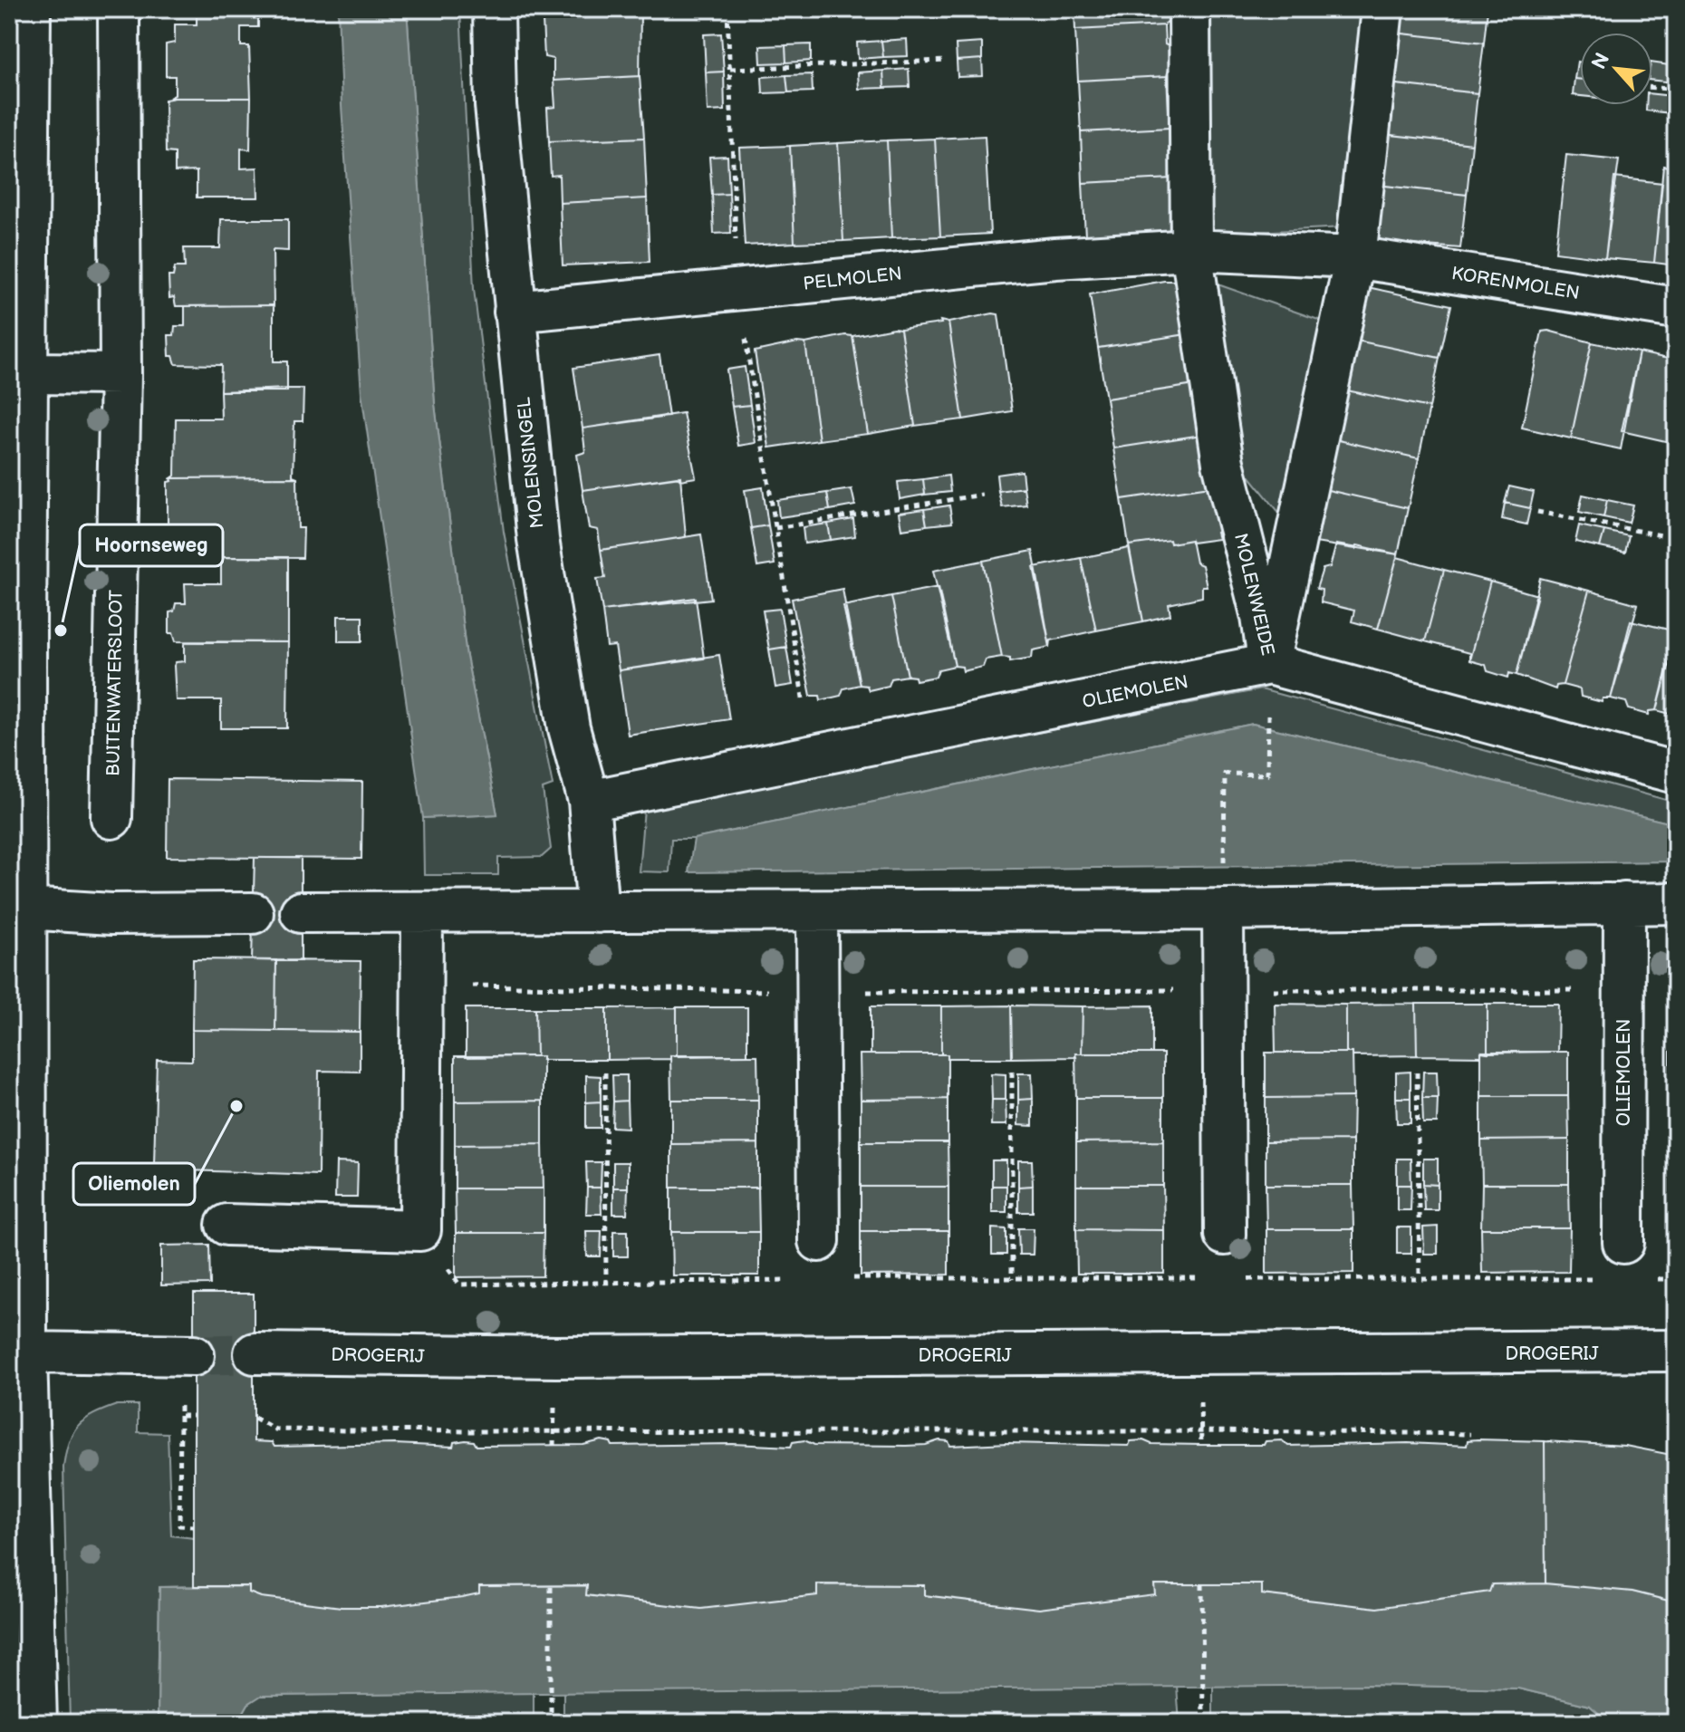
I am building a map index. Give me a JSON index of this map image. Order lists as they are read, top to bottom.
{
  "streets": {
    "street": [
      "PELMOLEN",
      "KORENMOLEN",
      "MOLENSINGEL",
      "MOLENWEIDE",
      "BUITENWATERSLOOT",
      "OLIEMOLEN",
      "DROGERIJ"
    ]
  },
  "crossings": [
    ["PELMOLEN", "MOLENSINGEL"],
    ["PELMOLEN", "MOLENWEIDE"],
    ["KORENMOLEN", "MOLENWEIDE"],
    ["MOLENSINGEL", "OLIEMOLEN"],
    ["MOLENWEIDE", "OLIEMOLEN"]
  ],
  "places": ["Hoornseweg", "Oliemolen"],
  "north": "top left"
}
